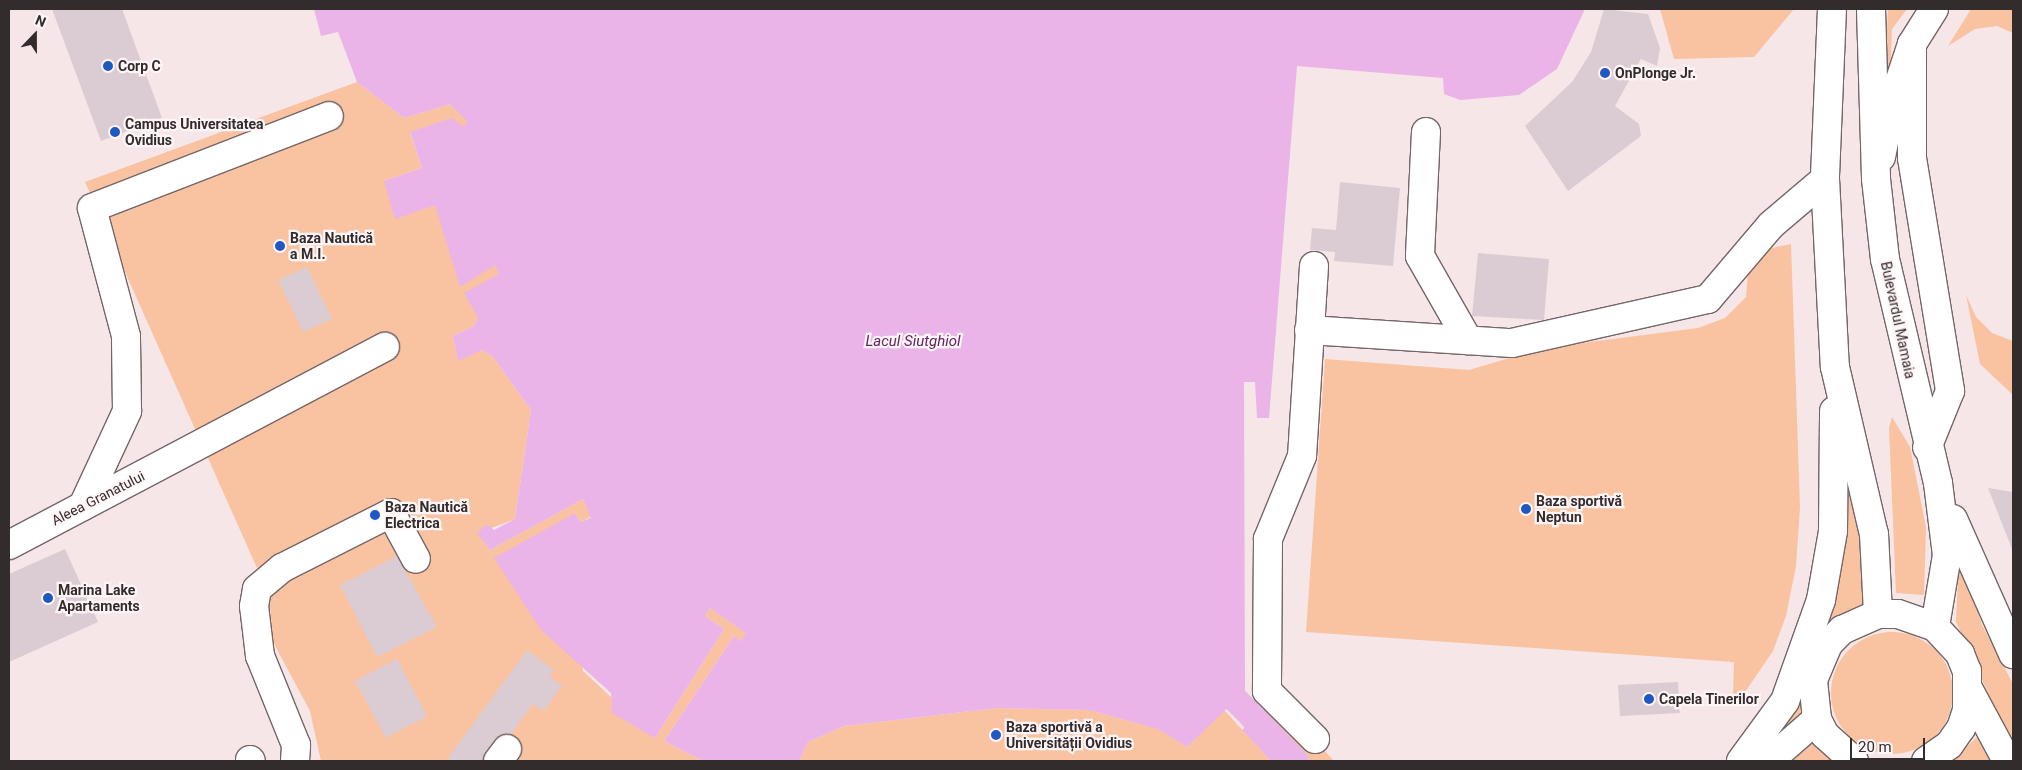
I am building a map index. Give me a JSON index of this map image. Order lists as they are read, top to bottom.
{
  "streets": {
    "main road": ["Bulevardul Mamaia", "Aleea Granatului"]
  },
  "water": ["Lacul Siutghiol"],
  "places": [
    "Corp C",
    "OnPlonge Jr.",
    "Campus Universitatea Ovidius",
    "Baza Nautică a M.I.",
    "Baza sportivă Neptun",
    "Baza Nautică Electrica",
    "Marina Lake Apartaments",
    "Capela Tinerilor",
    "Baza sportivă a Universității Ovidius"
  ],
  "scale_bar": "20 m",
  "north": "top"
}
